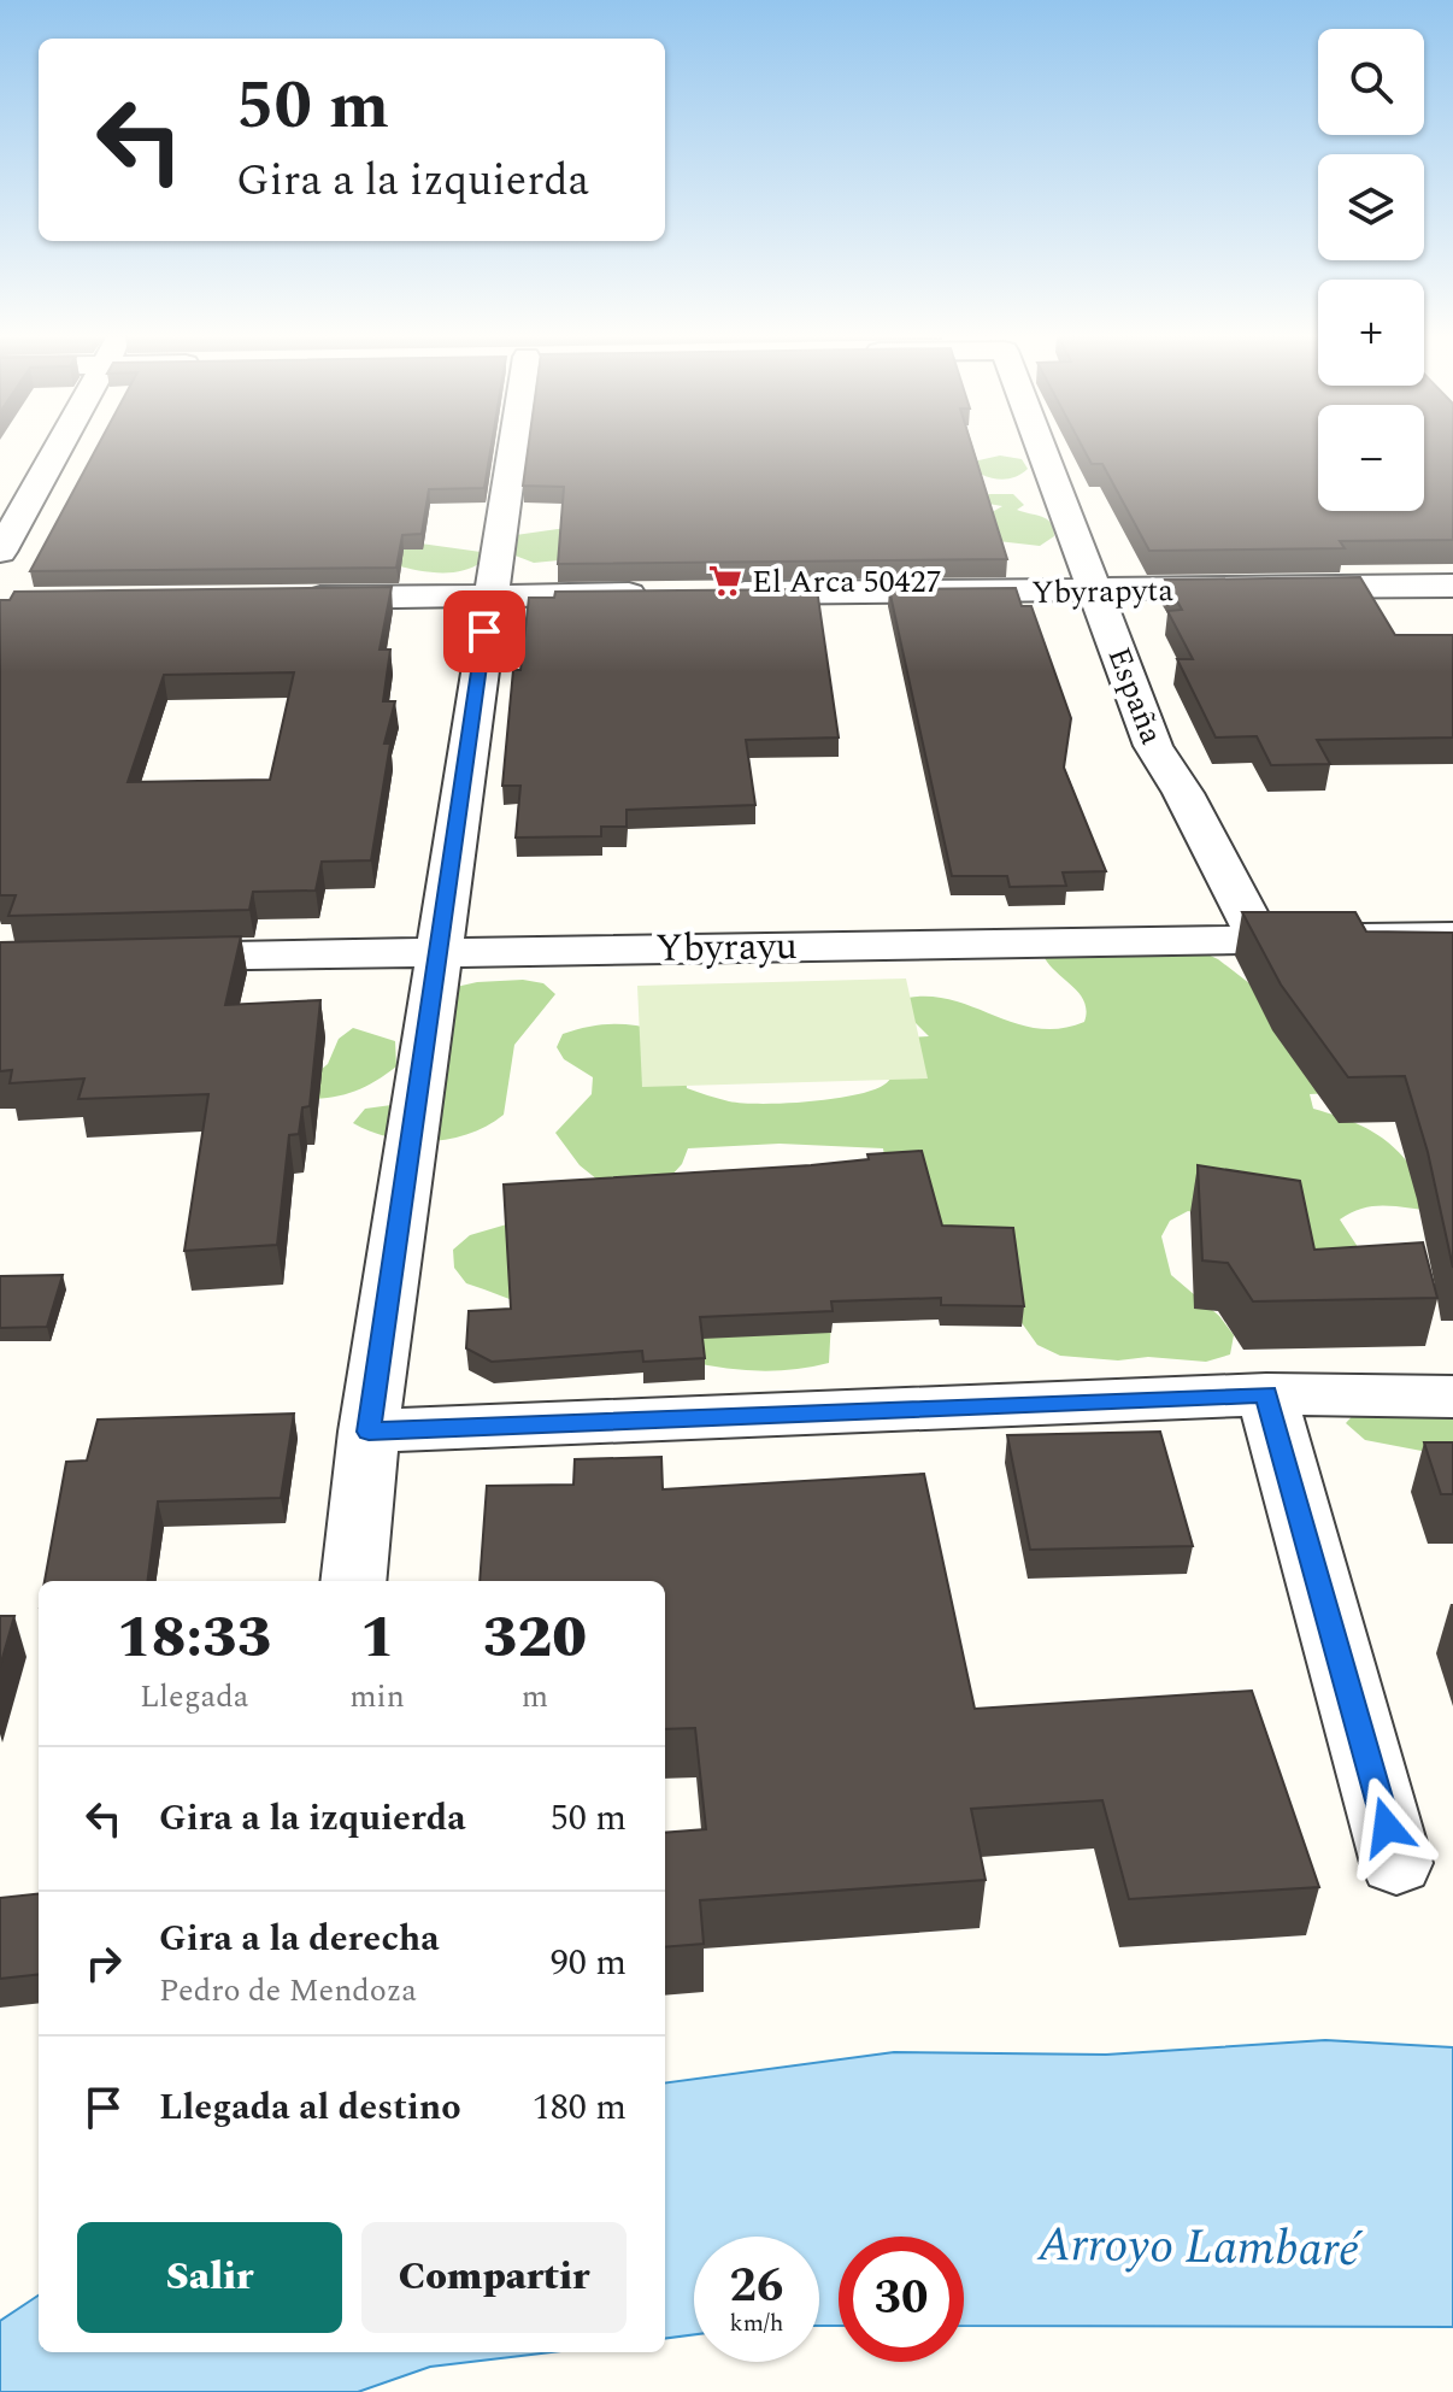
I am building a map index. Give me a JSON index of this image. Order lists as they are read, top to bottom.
{
  "streets": {
    "street": ["Ybyrapyta", "España", "Ybyrayu"]
  },
  "crossings": [
    ["Ybyrapyta", "España"],
    ["España", "Ybyrayu"]
  ],
  "water": ["Arroyo Lambaré"],
  "places": {
    "supermarket": ["El Arca 50427"]
  },
  "page": {
    "map_buttons": ["+", "−"],
    "turn": ["50 m", "Gira a la izquierda"],
    "eta": [
      "18:33",
      "Llegada",
      "1",
      "min",
      "320",
      "m"
    ],
    "list": [
      {
        "name": "Gira a la izquierda",
        "value": "50 m"
      },
      {
        "name": "Gira a la derecha",
        "note": "Pedro de Mendoza",
        "value": "90 m"
      },
      {
        "name": "Llegada al destino",
        "value": "180 m"
      }
    ],
    "buttons": ["Salir", "Compartir"],
    "speed": "26 km/h",
    "limit": "30"
  }
}
